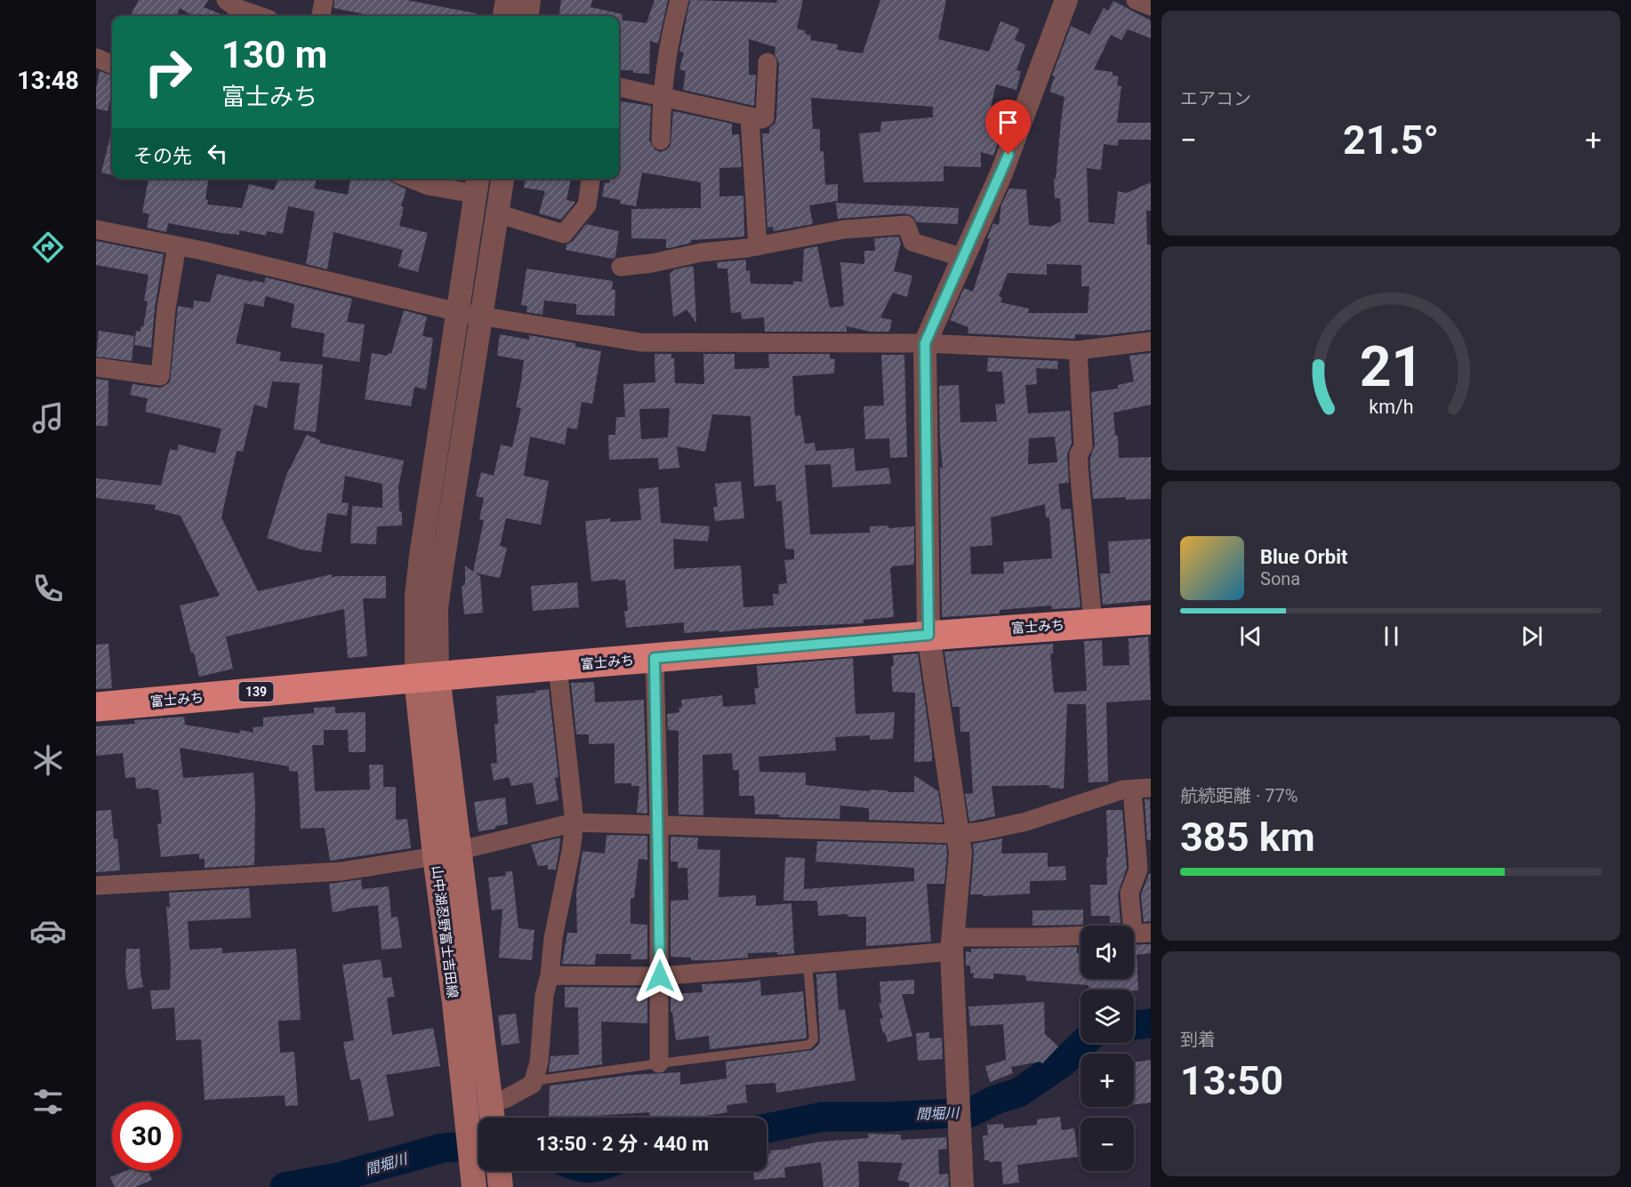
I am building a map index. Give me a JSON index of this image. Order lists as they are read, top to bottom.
{
  "streets": {
    "highway": ["富士みち", "139"],
    "main road": ["山中湖忍野富士吉田線"]
  },
  "crossings": [
    ["富士みち", "山中湖忍野富士吉田線"]
  ],
  "water": ["間堀川"],
  "page": {
    "tabs": "13:48",
    "tile": [
      "エアコン",
      ["航続距離 · 77%", "385 km"],
      ["到着", "13:50"]
    ],
    "turn": ["130 m", "富士みち"],
    "heat": ["−", "21.5°", "+"],
    "then": "その先",
    "song": ["Blue Orbit", "Sona"],
    "map_buttons": ["+", "−"],
    "limit": "30",
    "trip": "13:50 · 2 分 · 440 m",
    "gauge": ["21", "km/h"]
  }
}
